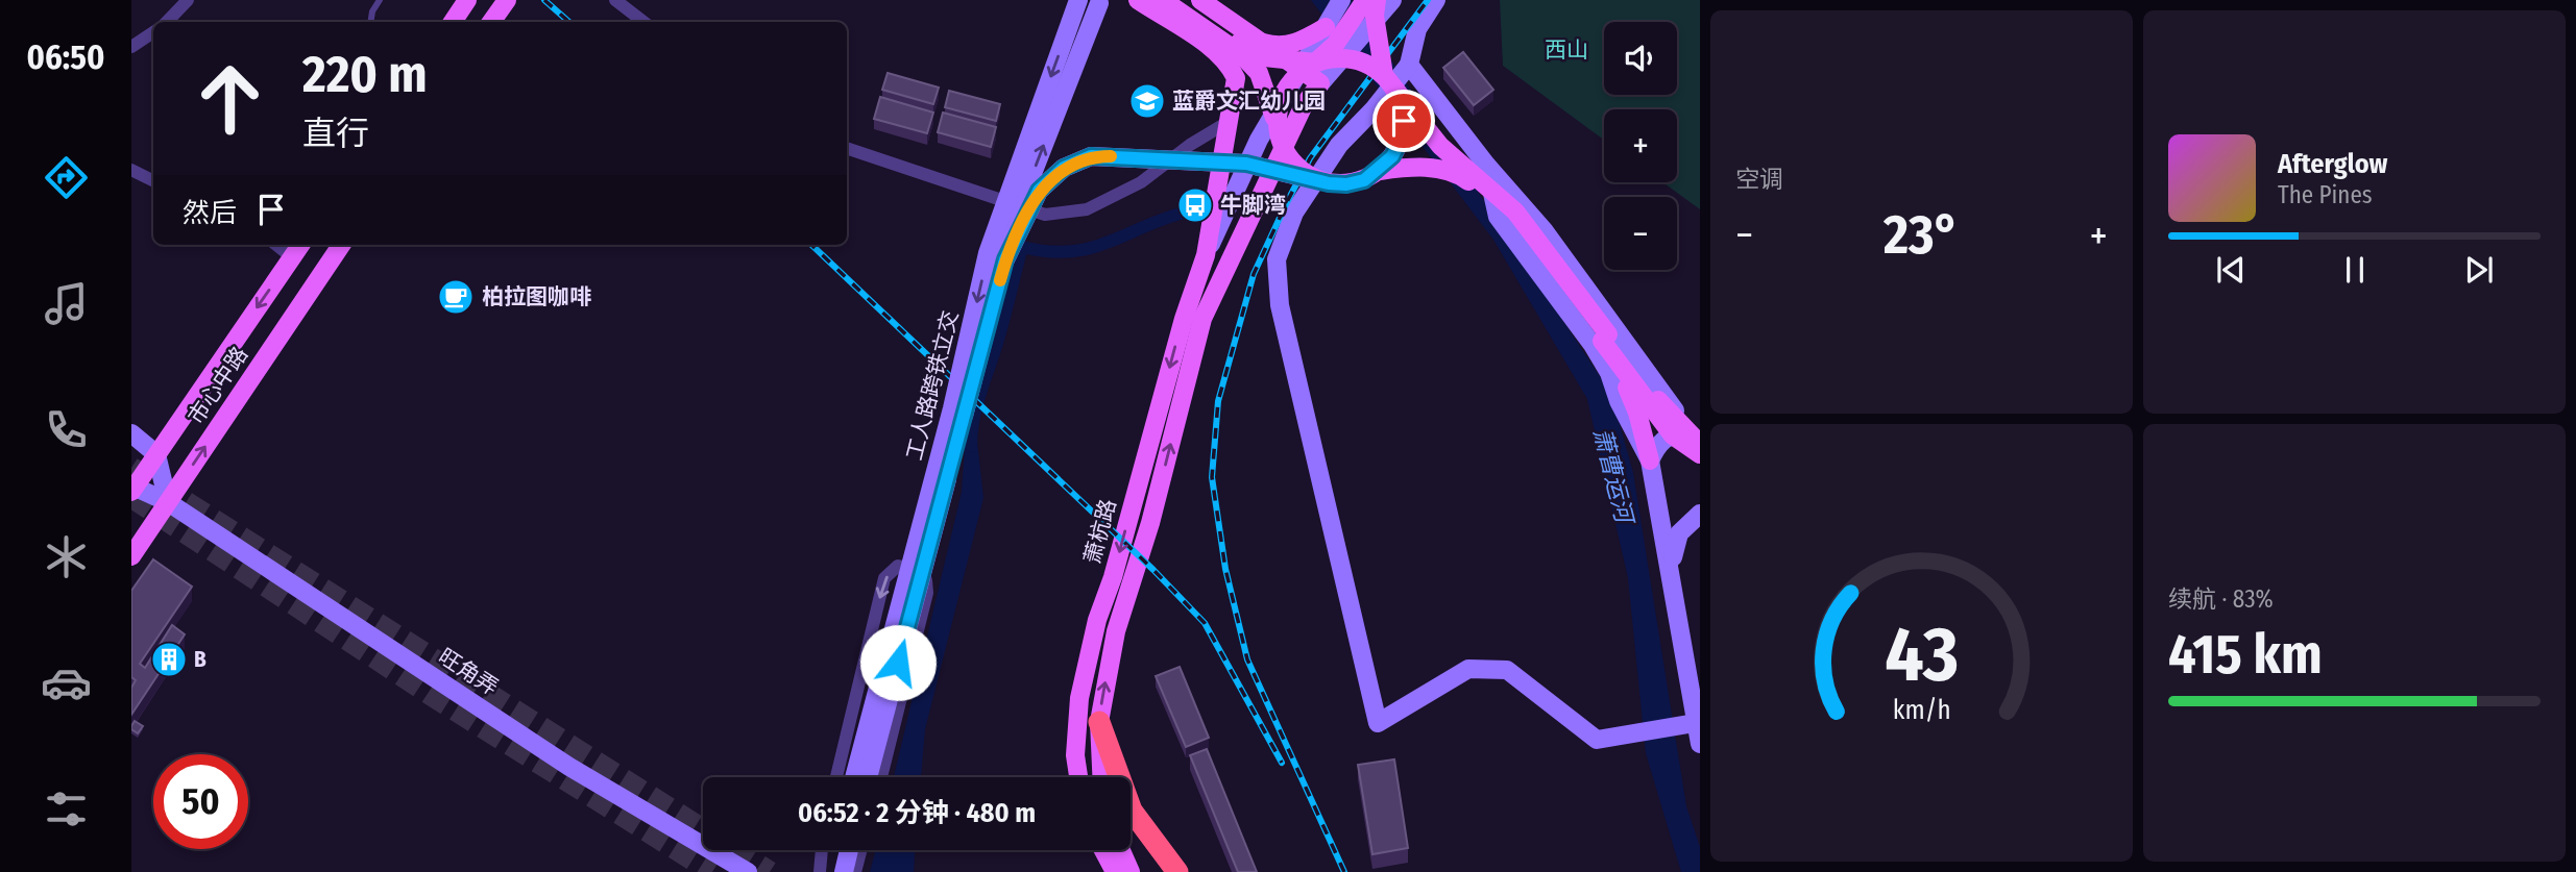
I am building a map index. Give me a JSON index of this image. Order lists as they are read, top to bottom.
{
  "streets": {
    "main road": [
      "市心中路",
      "工人路跨铁立交",
      "萧杭路",
      "旺角弄"
    ]
  },
  "crossings": [
    ["市心中路", "旺角弄"]
  ],
  "water": ["萧曹运河"],
  "parks": ["西山"],
  "places": {
    "school or university": ["蓝爵文汇幼儿园"],
    "bus stop": ["牛脚湾"],
    "cafe": ["柏拉图咖啡"],
    "building": ["B"]
  },
  "page": {
    "tabs": "06:50",
    "tile": [
      "空调",
      ["续航 · 83%", "415 km"]
    ],
    "map_buttons": ["+", "−"],
    "turn": ["220 m", "直行"],
    "song": ["Afterglow", "The Pines"],
    "then": "然后",
    "heat": ["−", "23°", "+"],
    "limit": "50",
    "trip": "06:52 · 2 分钟 · 480 m",
    "gauge": ["43", "km/h"]
  }
}
